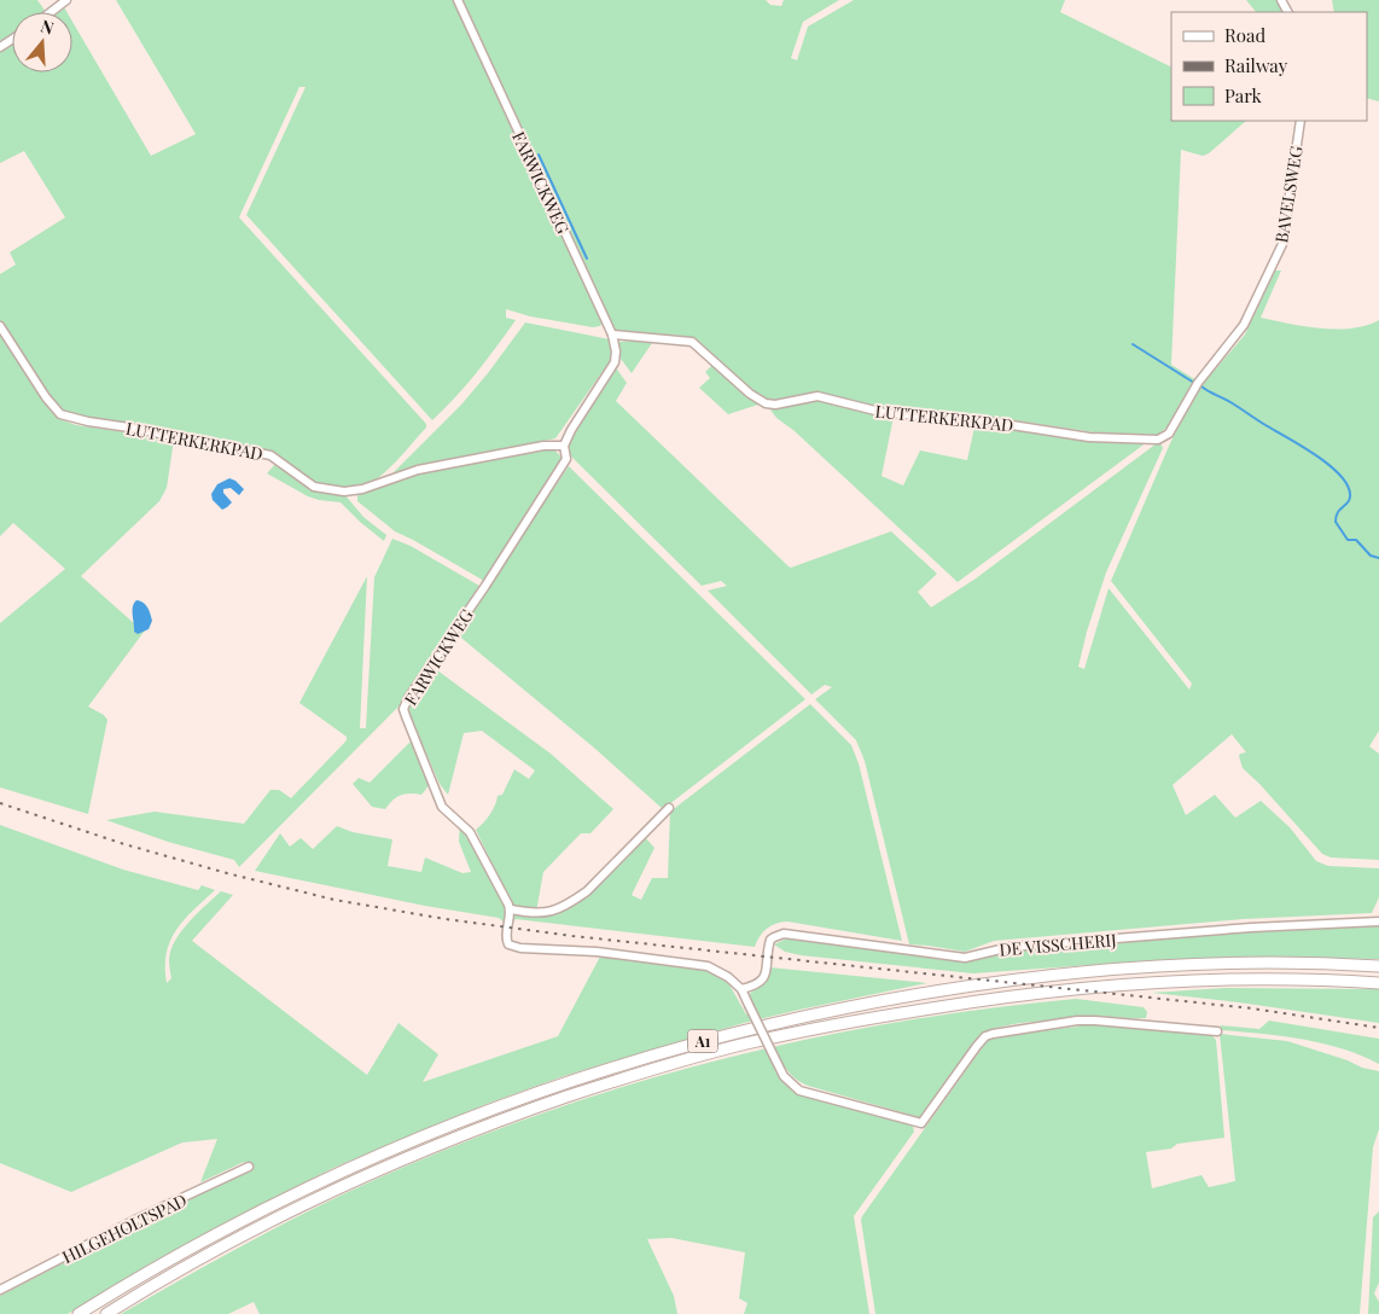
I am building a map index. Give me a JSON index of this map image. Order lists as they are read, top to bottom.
{
  "streets": {
    "highway": ["A1"],
    "street": [
      "FARWICKWEG",
      "BAVELSWEG",
      "LUTTERKERKPAD",
      "DE VISSCHERIJ",
      "HILGEHOLTSPAD"
    ]
  },
  "crossings": [
    ["FARWICKWEG", "LUTTERKERKPAD"],
    ["BAVELSWEG", "LUTTERKERKPAD"]
  ],
  "legend": ["Road", "Railway", "Park"],
  "north": "top"
}
